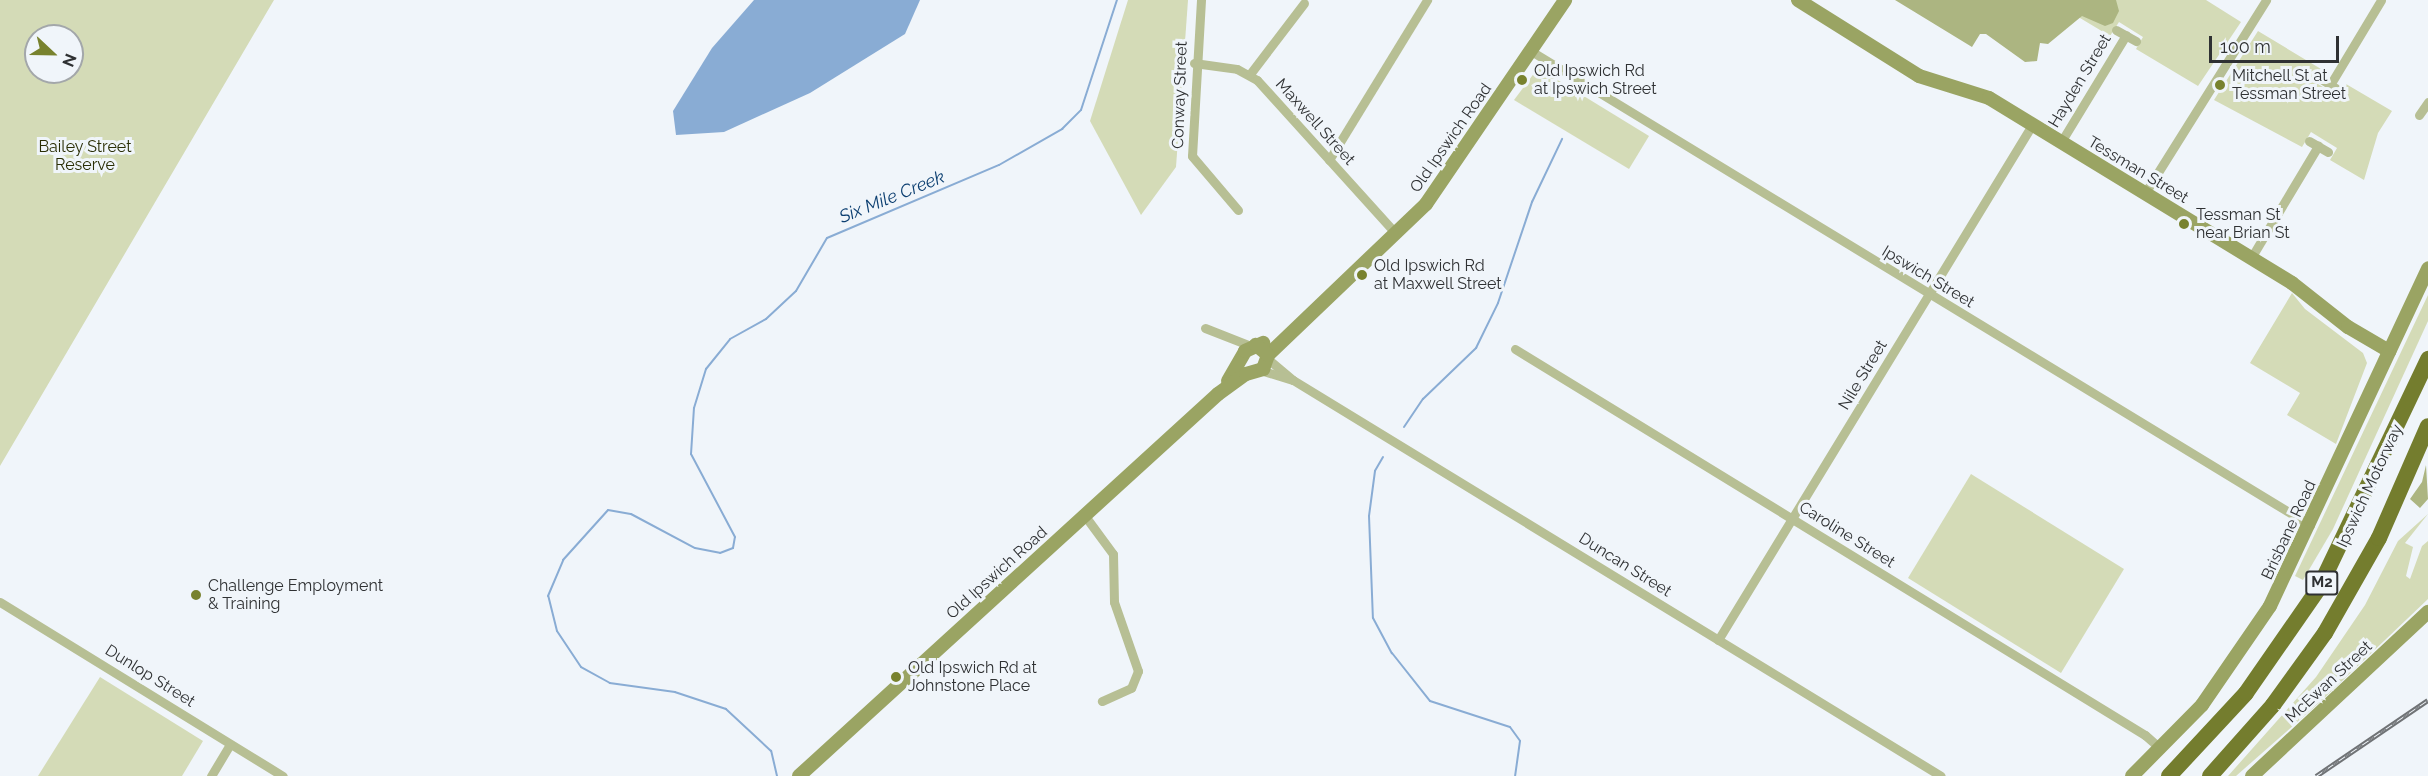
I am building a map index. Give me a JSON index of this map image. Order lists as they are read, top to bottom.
{
  "streets": {
    "highway": ["Ipswich Motorway", "M2"],
    "main road": [
      "Old Ipswich Road",
      "Tessman Street",
      "Brisbane Road",
      "McEwan Street"
    ],
    "street": [
      "Hayden Street",
      "Conway Street",
      "Maxwell Street",
      "Ipswich Street",
      "Nile Street",
      "Caroline Street",
      "Duncan Street",
      "Dunlop Street"
    ]
  },
  "crossings": [
    ["Hayden Street", "Tessman Street"],
    ["Conway Street", "Maxwell Street"],
    ["Maxwell Street", "Old Ipswich Road"],
    ["Old Ipswich Road", "Ipswich Street"],
    ["Old Ipswich Road", "Duncan Street"],
    ["Tessman Street", "Nile Street"],
    ["Tessman Street", "Brisbane Road"],
    ["Ipswich Street", "Nile Street"],
    ["Ipswich Street", "Brisbane Road"],
    ["Nile Street", "Caroline Street"],
    ["Nile Street", "Duncan Street"],
    ["Brisbane Road", "Caroline Street"]
  ],
  "water": ["Six Mile Creek"],
  "parks": ["Bailey Street Reserve"],
  "places": [
    "Old Ipswich Rd at Ipswich Street",
    "Mitchell St at Tessman Street",
    "Tessman St near Brian St",
    "Old Ipswich Rd at Maxwell Street",
    "Challenge Employment & Training",
    "Old Ipswich Rd at Johnstone Place"
  ],
  "scale_bar": "100 m",
  "north": "right"
}
